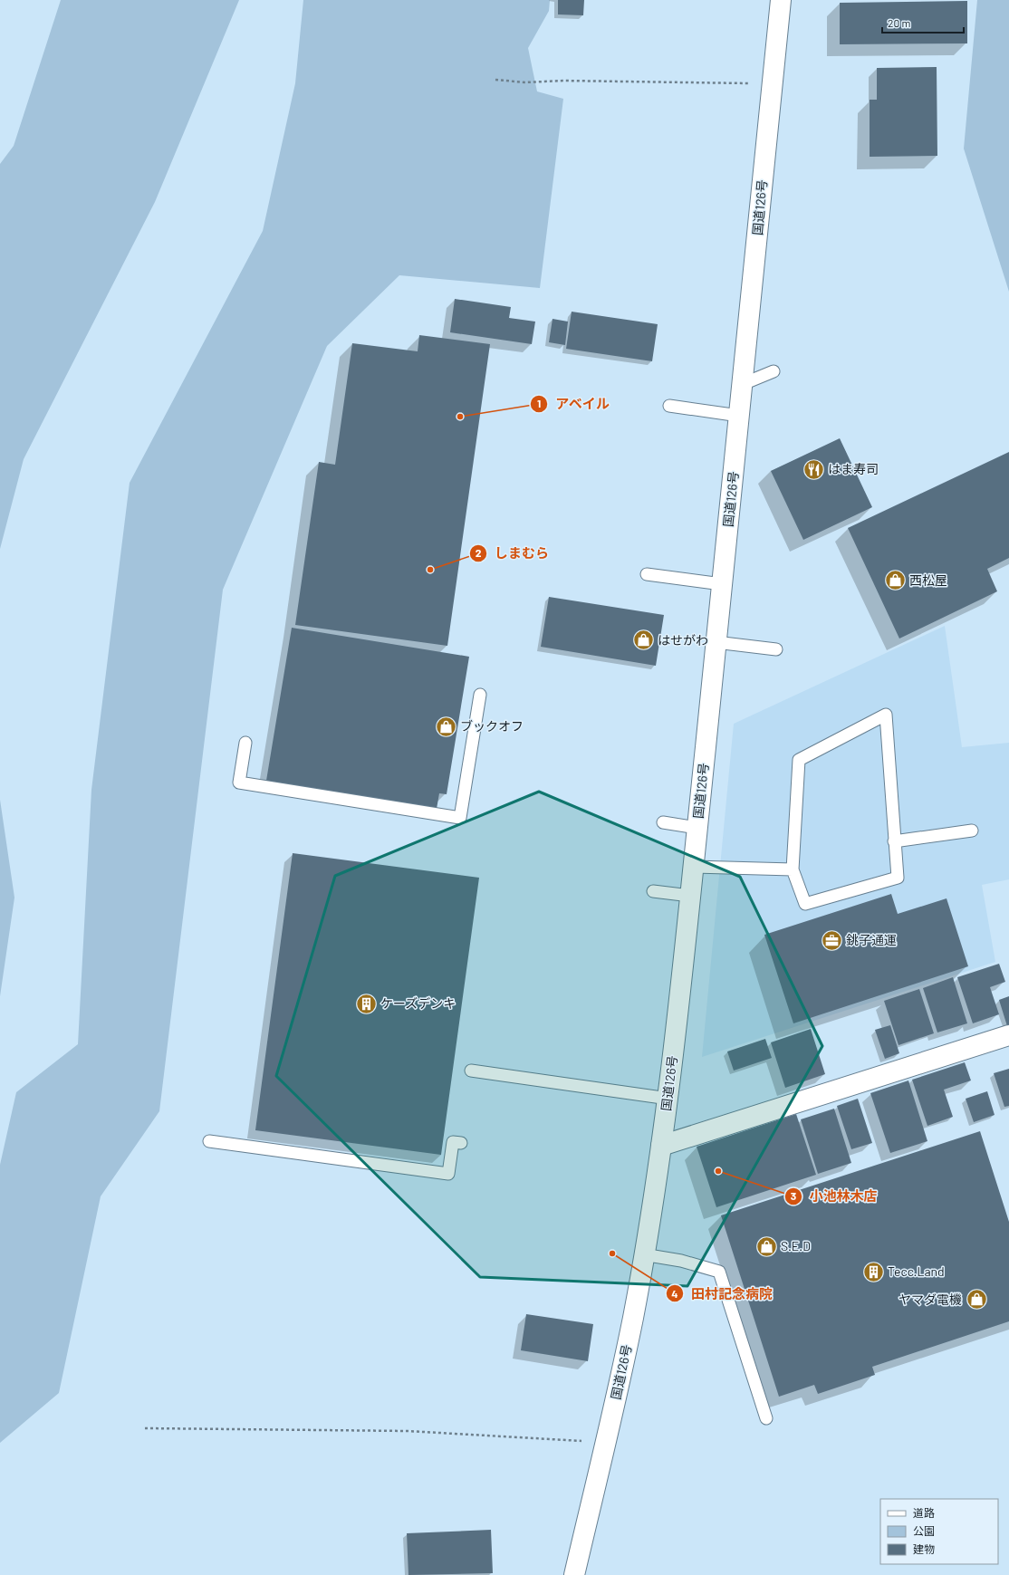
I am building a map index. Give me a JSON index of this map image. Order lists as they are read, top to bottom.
{
  "streets": {
    "main road": ["国道126号"]
  },
  "places": {
    "other": [
      "アベイル",
      "しまむら",
      "小池林木店",
      "田村記念病院"
    ],
    "restaurant": ["はま寿司"],
    "shop": [
      "西松屋",
      "はせがわ",
      "ブックオフ",
      "S.E.D",
      "ヤマダ電機"
    ],
    "office": ["銚子通運"],
    "building": ["ケーズデンキ", "Tecc.Land"]
  },
  "legend": ["道路", "公園", "建物"],
  "scale_bar": "20 m"
}
